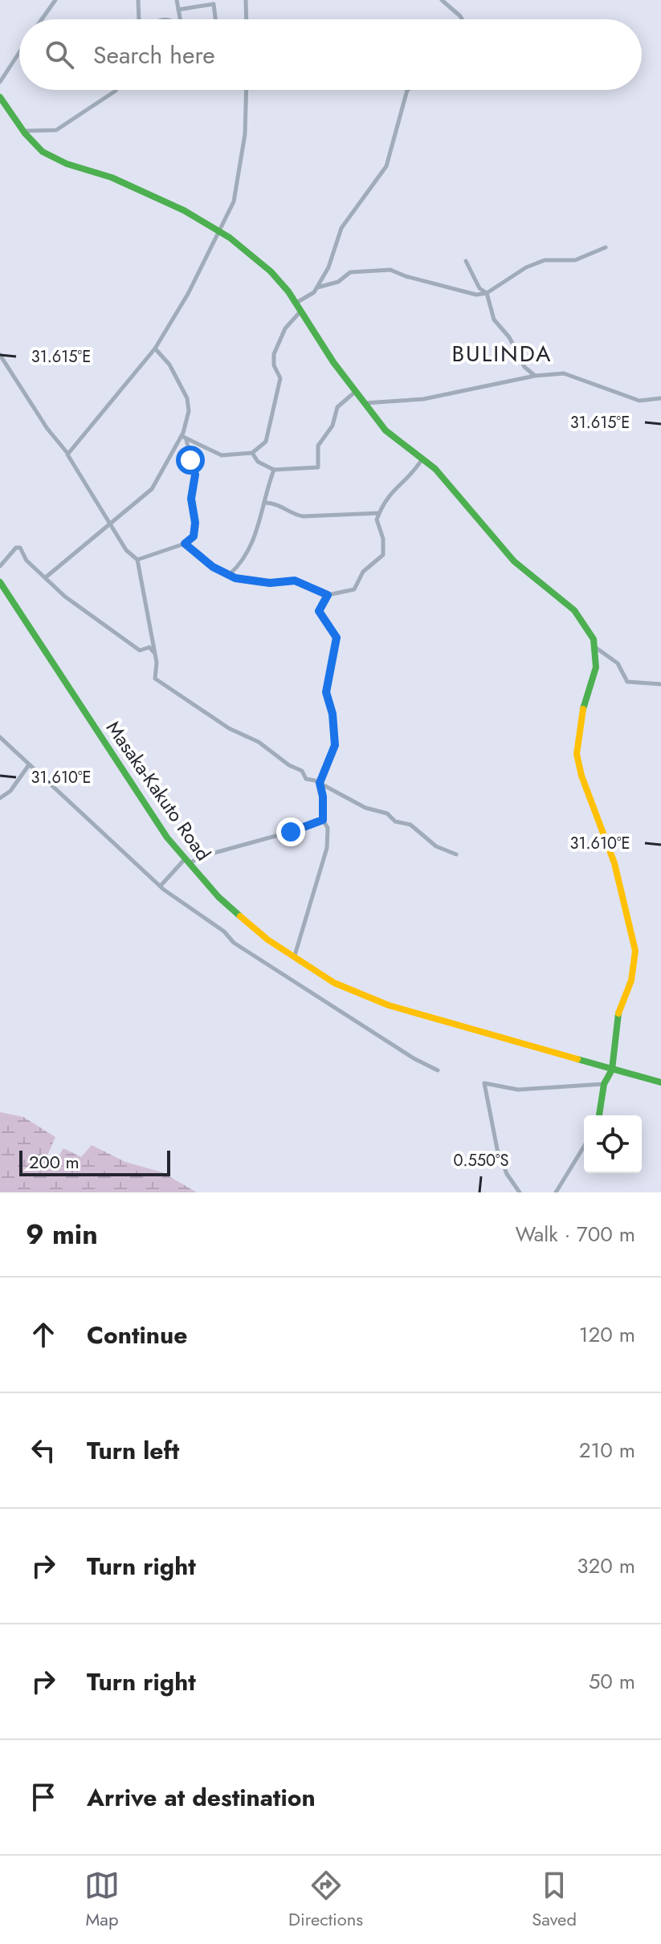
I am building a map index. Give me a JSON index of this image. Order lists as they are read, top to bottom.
{
  "streets": {
    "main road": ["Masaka-Kakuto Road"]
  },
  "districts": ["BULINDA"],
  "scale_bar": "200 m",
  "page": {
    "search": "Search here",
    "scale": "200 m",
    "heading": ["9 min", "Walk · 700 m"],
    "list": [
      ["Continue", "120 m"],
      ["Turn left", "210 m"],
      ["Turn right", "320 m"],
      ["Turn right", "50 m"],
      "Arrive at destination"
    ],
    "nav": ["Map", "Directions", "Saved"]
  },
  "coordinates": ["31.615°E", "31.610°E", "0.550°S"]
}
